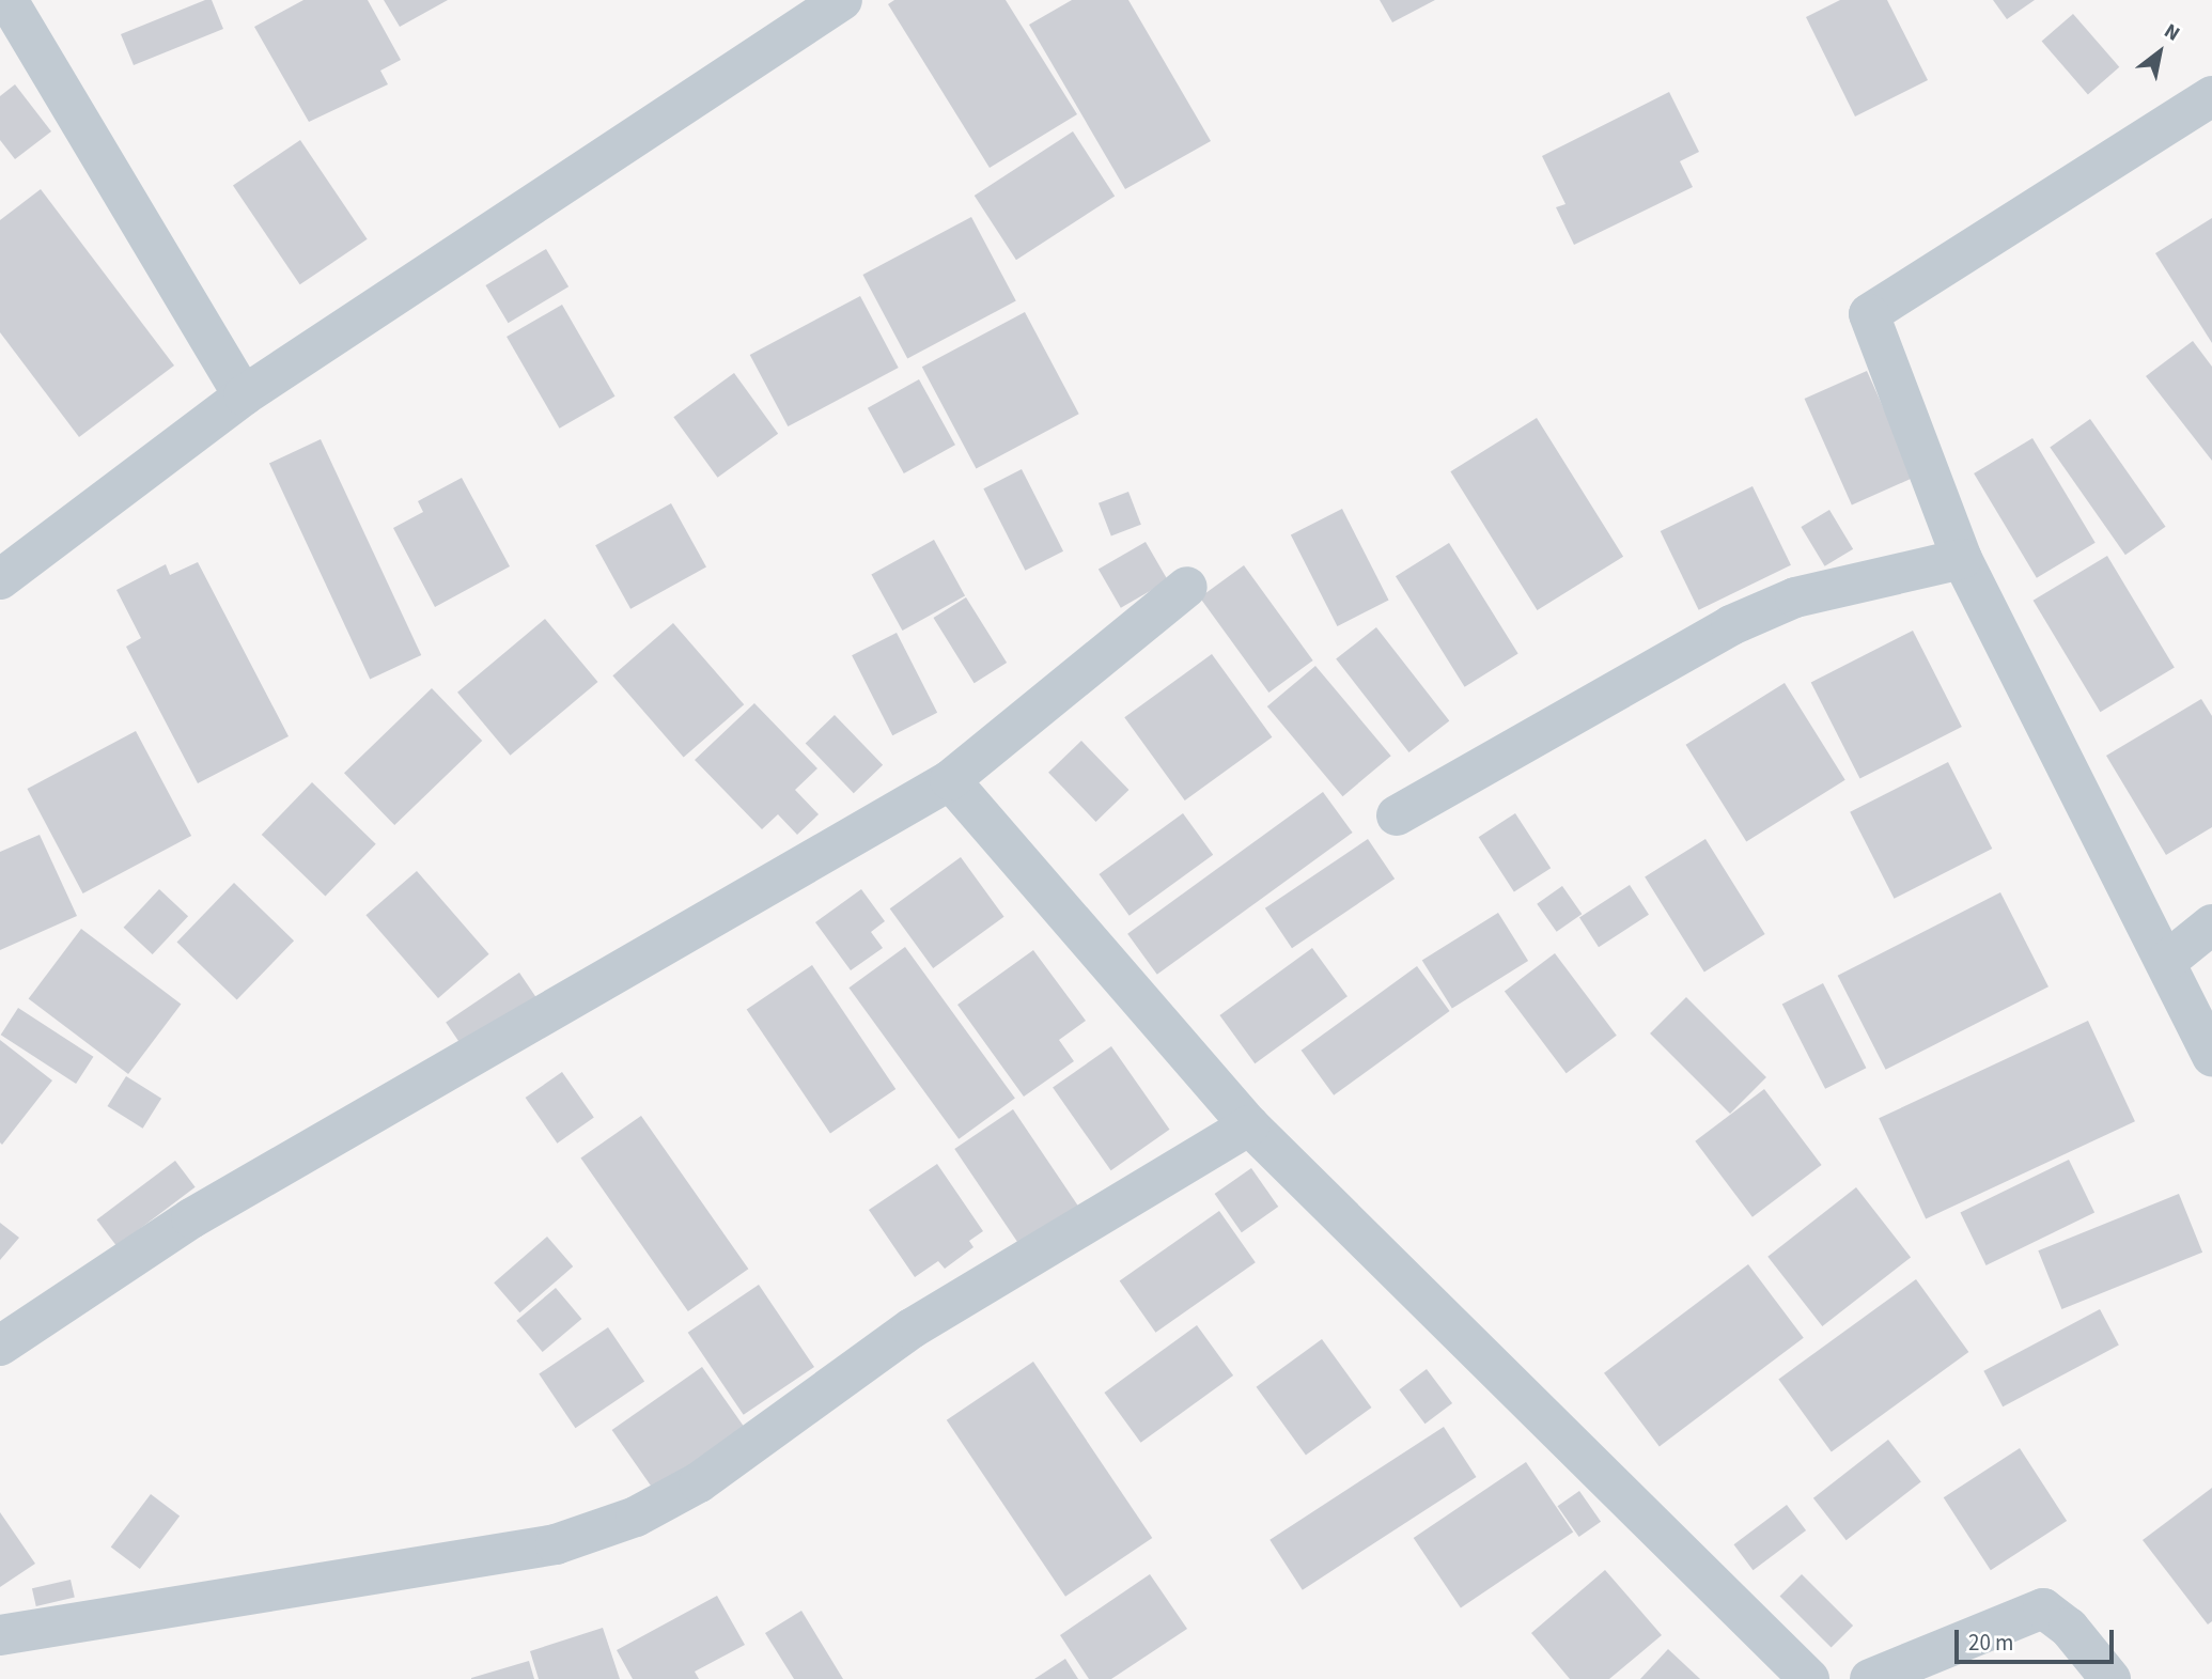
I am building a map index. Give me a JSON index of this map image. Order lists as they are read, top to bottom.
{
  "scale_bar": "20 m",
  "north": "top right"
}
